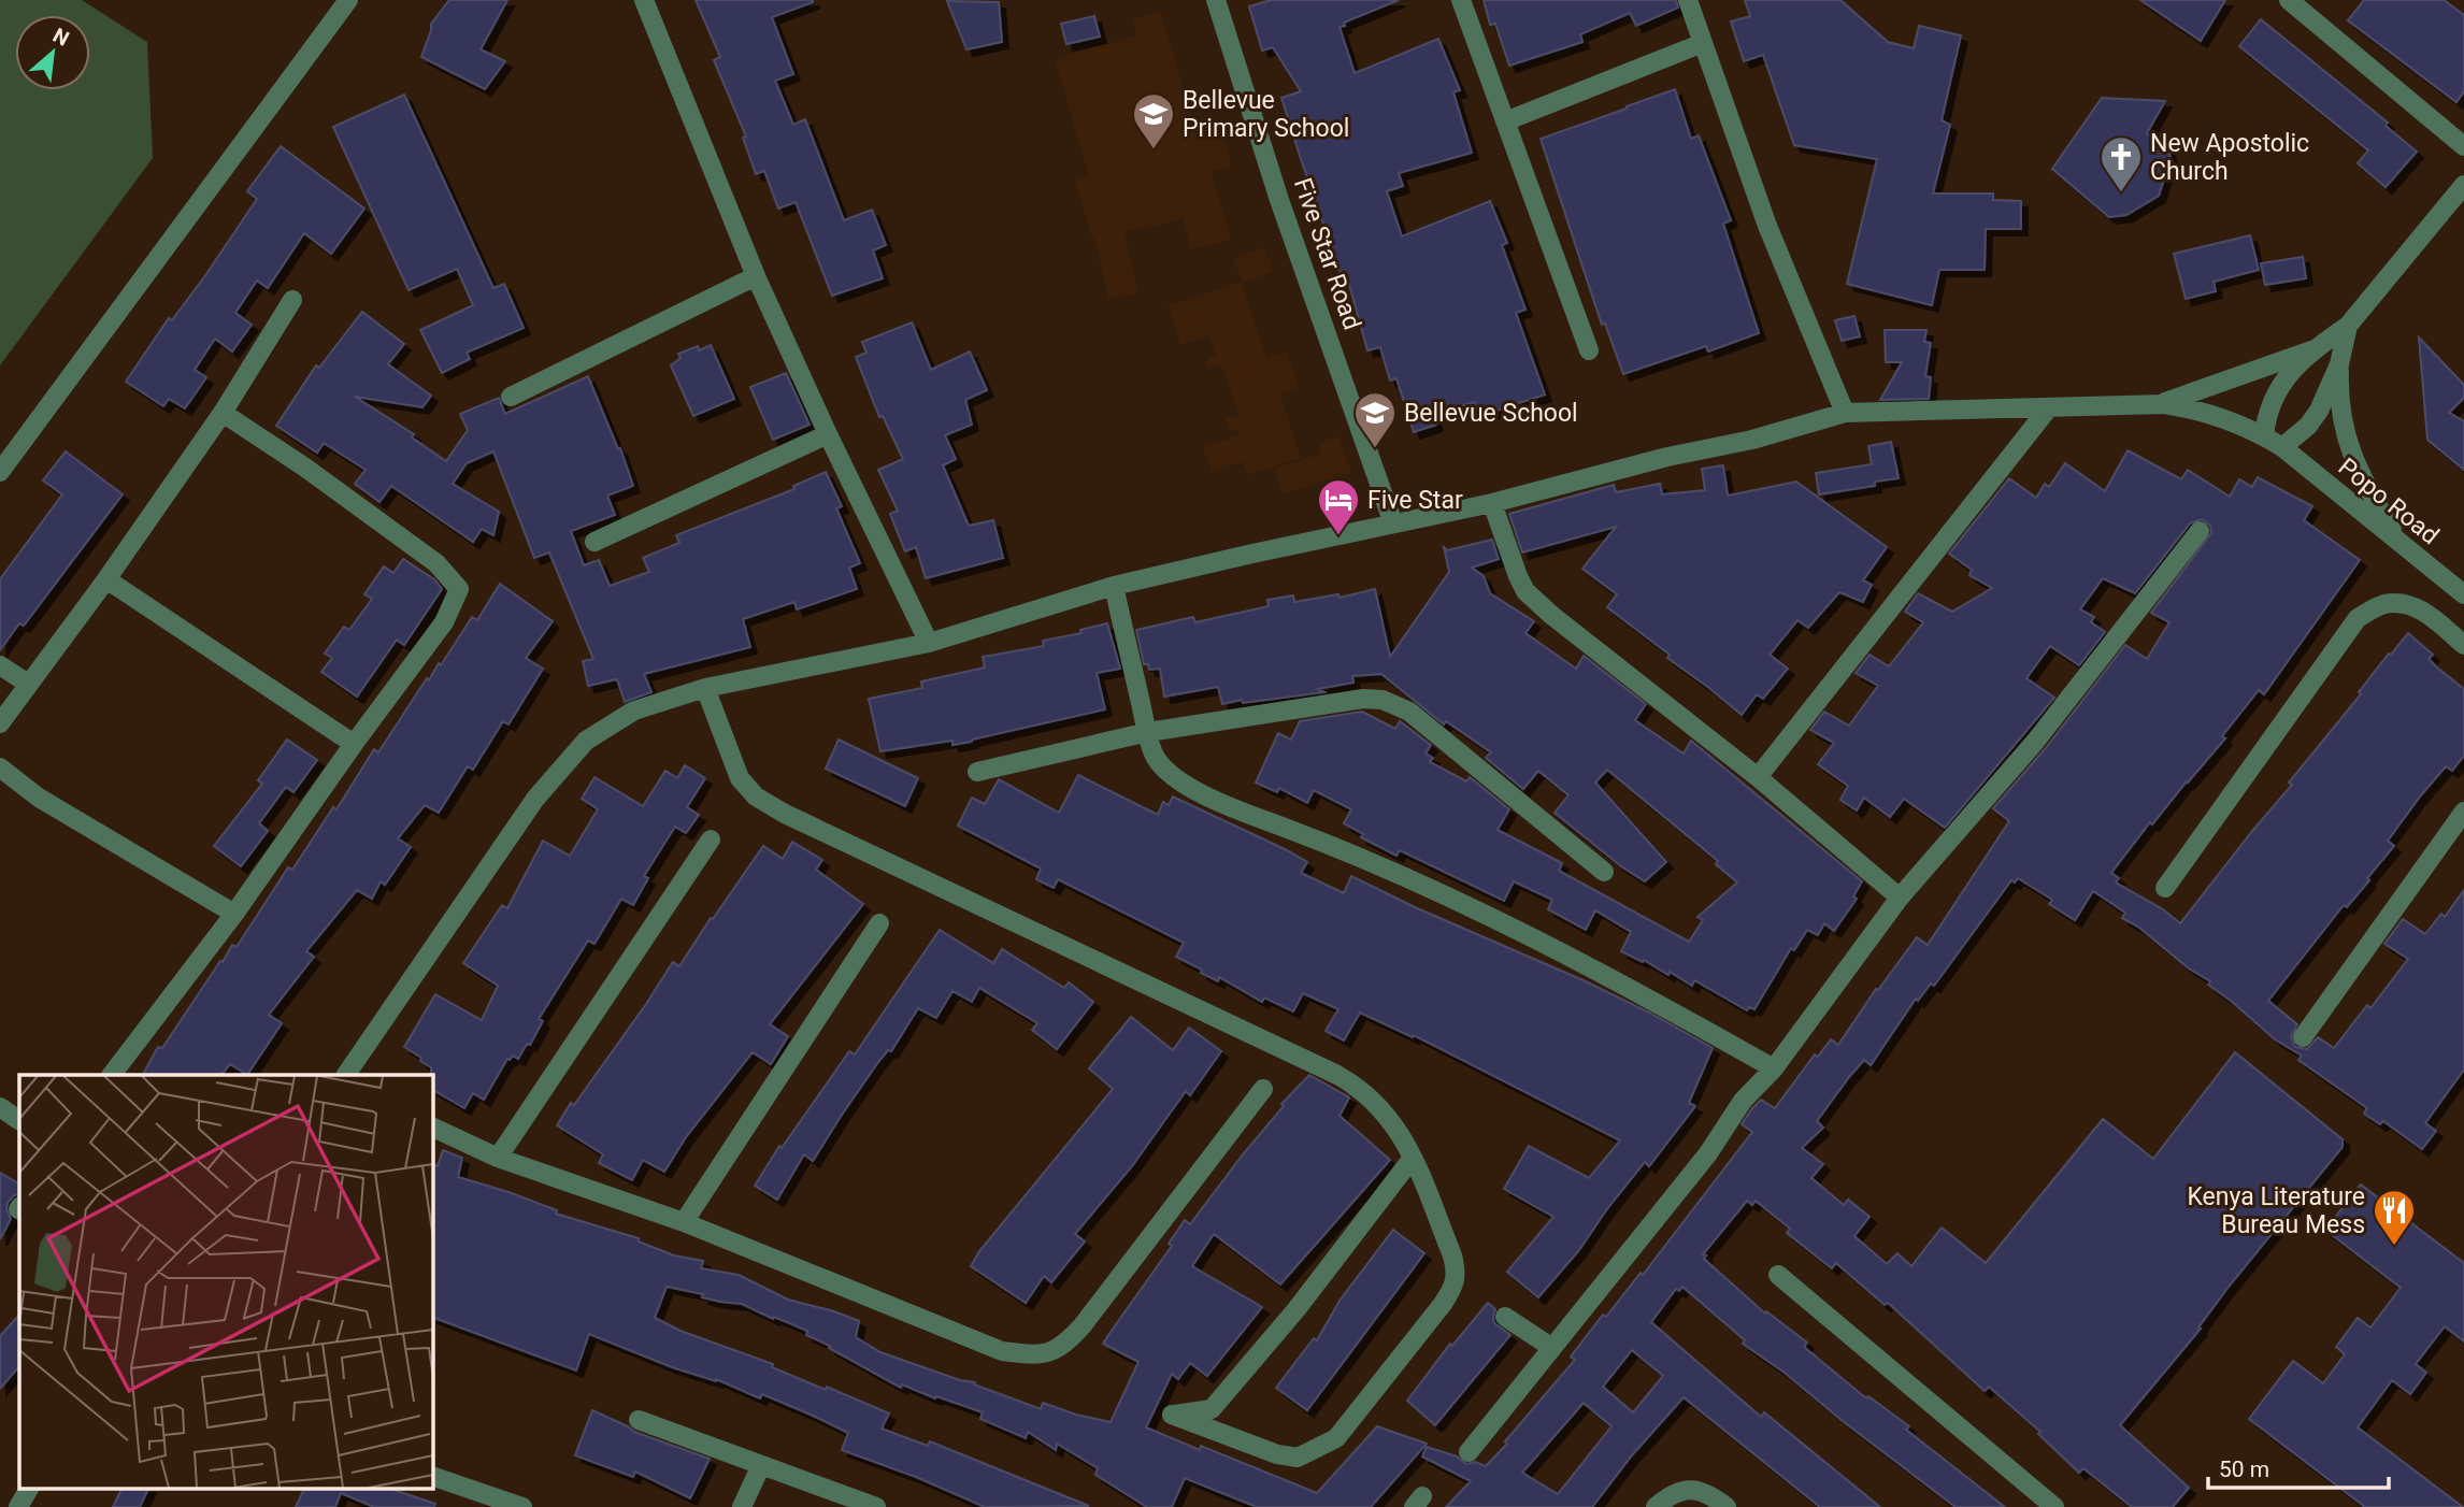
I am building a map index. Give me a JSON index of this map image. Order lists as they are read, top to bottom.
{
  "streets": {
    "street": ["Five Star Road", "Popo Road"]
  },
  "places": {
    "school or university": ["Bellevue Primary School", "Bellevue School"],
    "church": ["New Apostolic Church"],
    "hotel": ["Five Star"],
    "restaurant": ["Kenya Literature Bureau Mess"]
  },
  "scale_bar": "50 m",
  "north": "top right"
}
